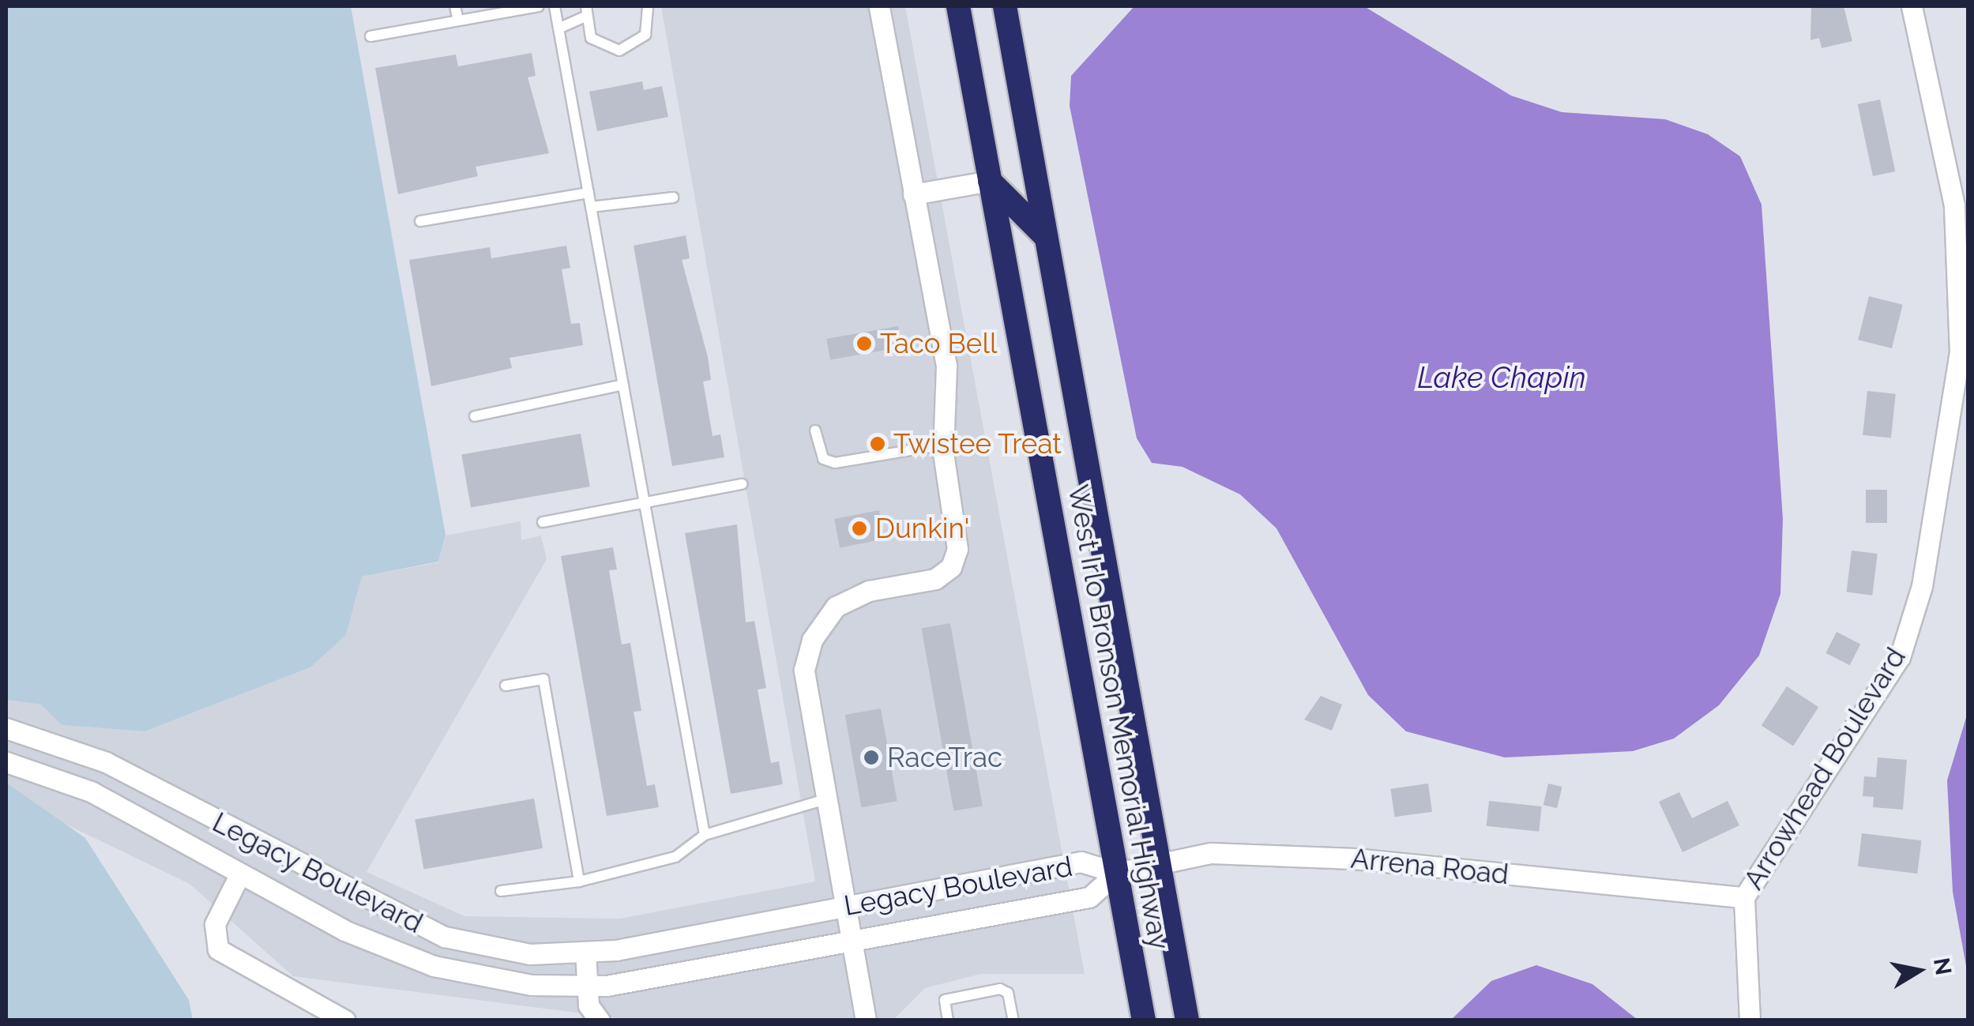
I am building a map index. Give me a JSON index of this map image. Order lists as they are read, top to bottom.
{
  "streets": {
    "highway": ["West Irlo Bronson Memorial Highway"],
    "street": ["Arrowhead Boulevard", "Arrena Road", "Legacy Boulevard"]
  },
  "crossings": [
    ["West Irlo Bronson Memorial Highway", "Arrena Road"],
    ["West Irlo Bronson Memorial Highway", "Legacy Boulevard"],
    ["Arrowhead Boulevard", "Arrena Road"],
    ["Arrena Road", "Legacy Boulevard"]
  ],
  "water": ["Lake Chapin"],
  "places": [
    "Taco Bell",
    "Twistee Treat",
    "Dunkin'",
    "RaceTrac"
  ],
  "north": "right"
}
